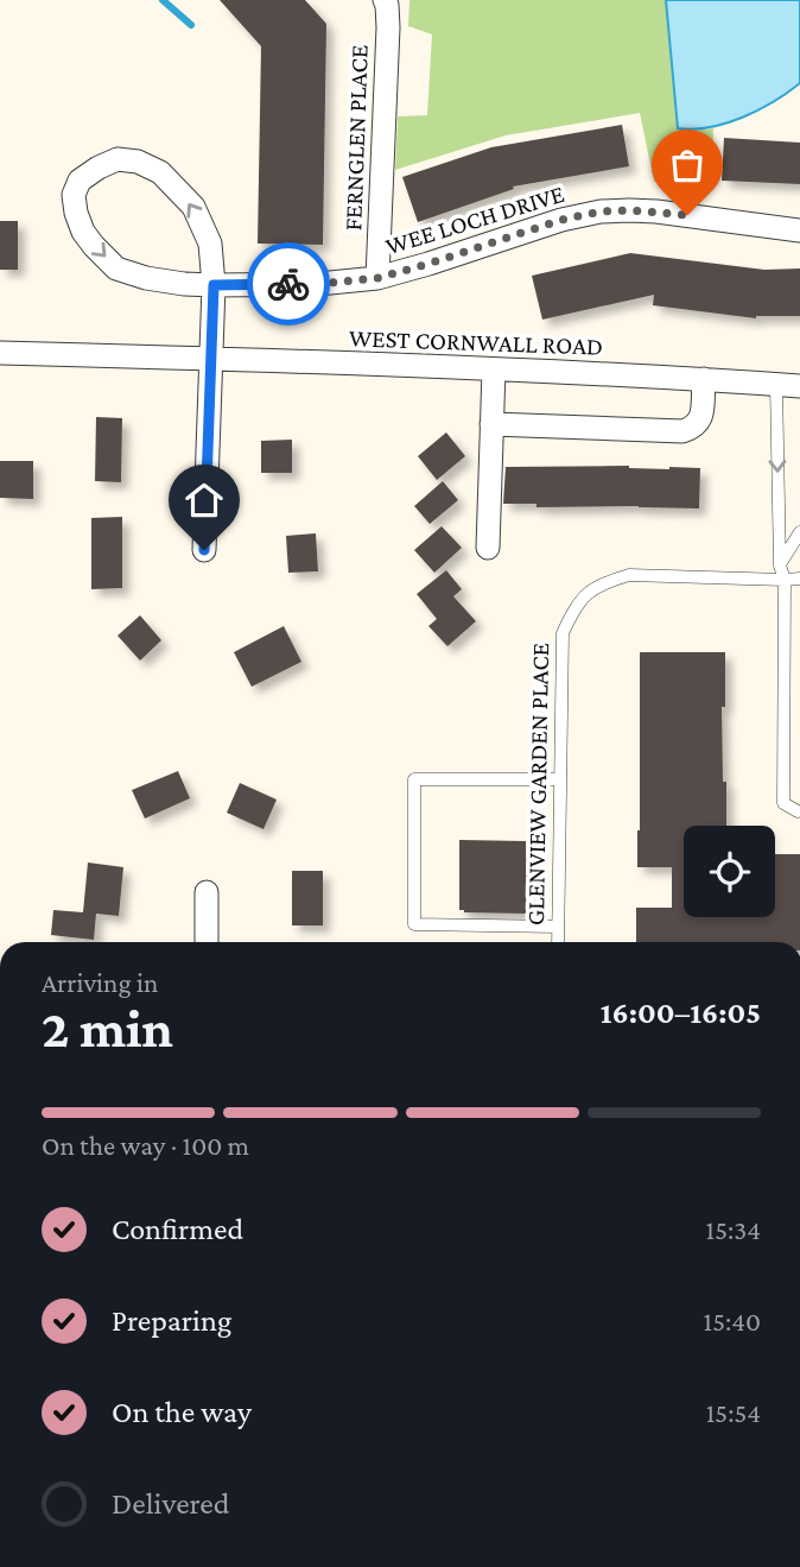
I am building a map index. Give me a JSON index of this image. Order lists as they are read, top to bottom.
{
  "streets": {
    "street": ["FERNGLEN PLACE", "WEE LOCH DRIVE", "WEST CORNWALL ROAD"],
    "lane": ["GLENVIEW GARDEN PLACE"]
  },
  "crossings": [
    ["FERNGLEN PLACE", "WEE LOCH DRIVE"]
  ],
  "page": {
    "heading": ["2 min", "Arriving in", "16:00–16:05"],
    "bar": "On the way · 100 m",
    "list": [
      ["Confirmed", "15:34"],
      ["Preparing", "15:40"],
      ["On the way", "15:54"],
      "Delivered"
    ]
  }
}
